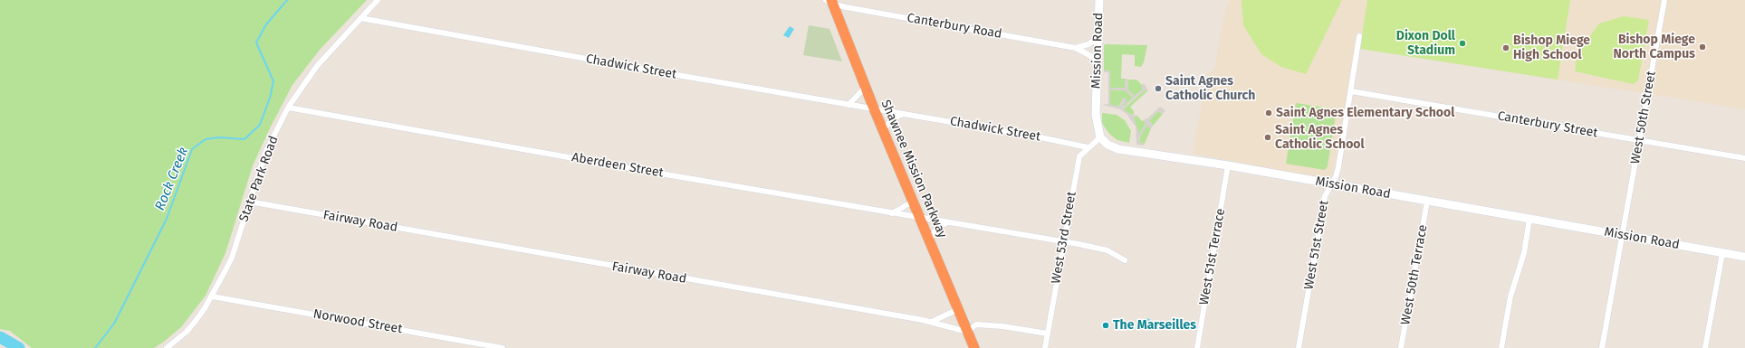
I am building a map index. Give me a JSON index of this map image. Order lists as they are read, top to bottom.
{
  "streets": {
    "highway": ["Shawnee Mission Parkway"],
    "main road": ["Mission Road"],
    "street": [
      "Canterbury Road",
      "Chadwick Street",
      "West 50th Street",
      "Canterbury Street",
      "Aberdeen Street",
      "State Park Road",
      "Fairway Road",
      "West 53rd Street",
      "West 51st Street",
      "West 51st Terrace",
      "West 50th Terrace",
      "Norwood Street"
    ]
  },
  "crossings": [
    ["Canterbury Road", "Mission Road"],
    ["Canterbury Road", "Shawnee Mission Parkway"],
    ["Mission Road", "West 50th Street"],
    ["Mission Road", "West 53rd Street"],
    ["Mission Road", "West 51st Street"],
    ["Mission Road", "West 51st Terrace"],
    ["Mission Road", "West 50th Terrace"],
    ["Chadwick Street", "Shawnee Mission Parkway"],
    ["Chadwick Street", "State Park Road"],
    ["Chadwick Street", "West 53rd Street"],
    ["West 50th Street", "Canterbury Street"],
    ["Canterbury Street", "West 51st Street"],
    ["Aberdeen Street", "Shawnee Mission Parkway"],
    ["Aberdeen Street", "State Park Road"],
    ["Aberdeen Street", "West 53rd Street"],
    ["Shawnee Mission Parkway", "Fairway Road"],
    ["State Park Road", "Fairway Road"],
    ["State Park Road", "Norwood Street"]
  ],
  "water": ["Rock Creek"],
  "places": [
    "Dixon Doll Stadium",
    "Bishop Miege North Campus",
    "Bishop Miege High School",
    "Saint Agnes Catholic Church",
    "Saint Agnes Elementary School",
    "Saint Agnes Catholic School",
    "The Marseilles"
  ]
}
